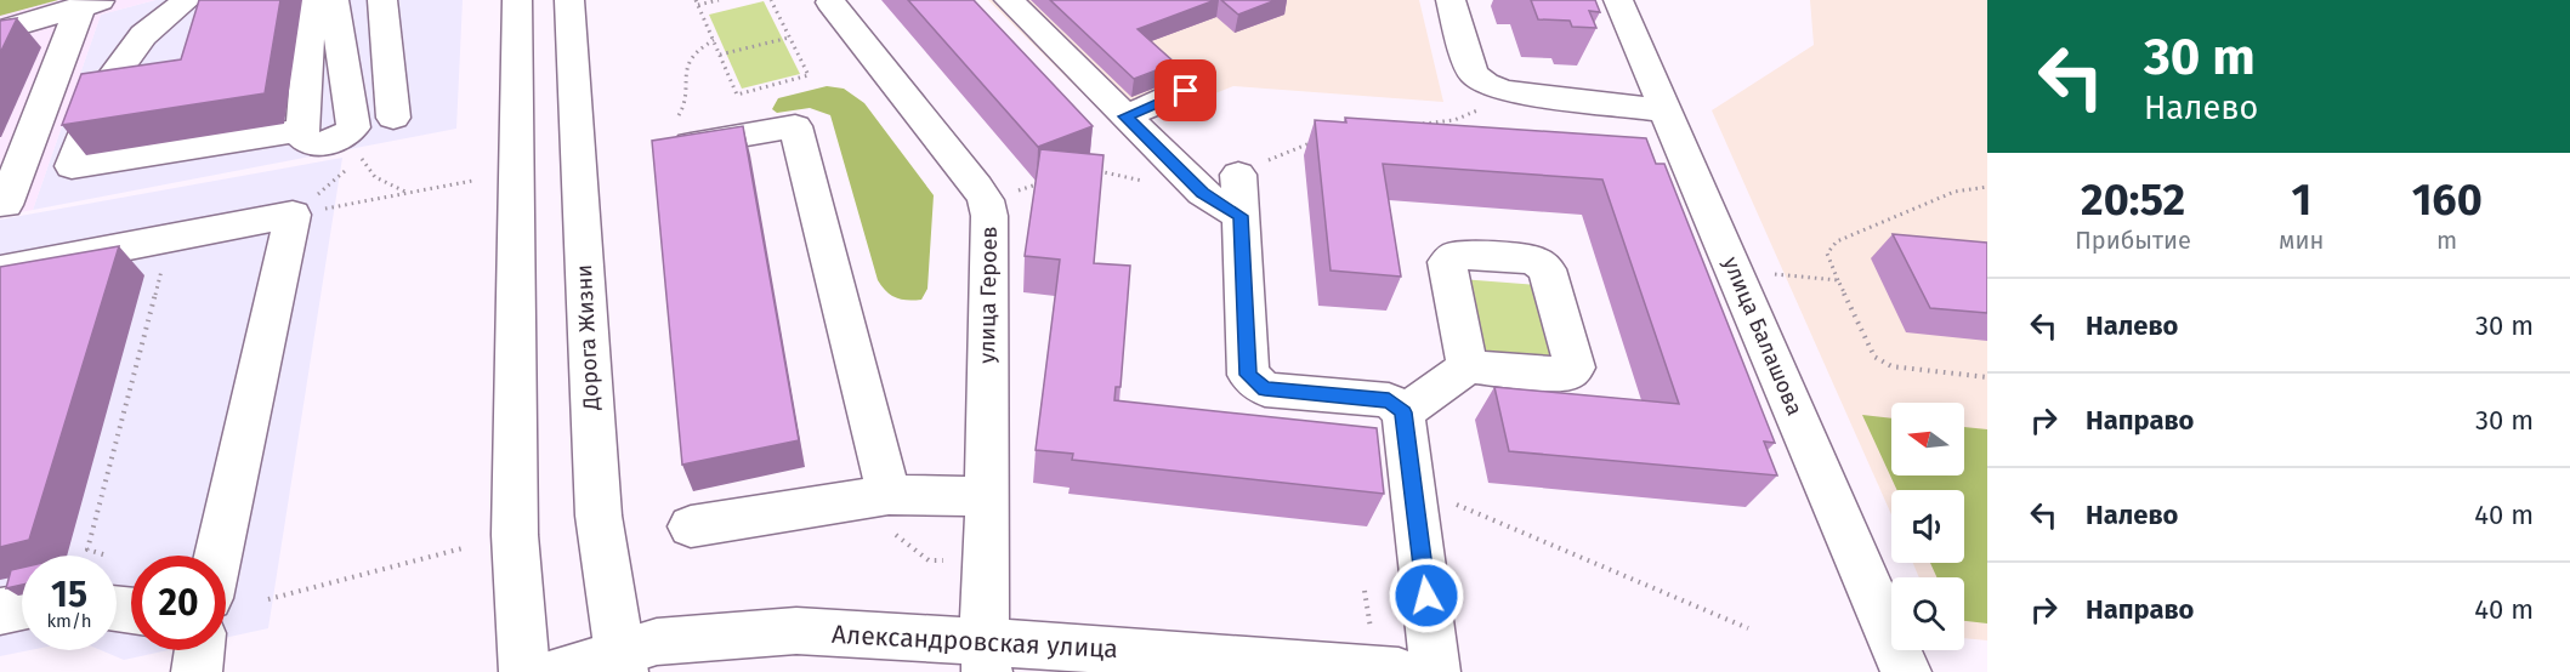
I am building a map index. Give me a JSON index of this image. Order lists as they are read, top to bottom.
{
  "streets": {
    "street": [
      "улица Героев",
      "улица Балашова",
      "Дорога Жизни",
      "Александровская улица"
    ]
  },
  "crossings": [
    ["улица Героев", "Александровская улица"],
    ["Дорога Жизни", "Александровская улица"]
  ],
  "north": "left",
  "page": {
    "turn": ["30 m", "Налево"],
    "eta": [
      "20:52",
      "Прибытие",
      "1",
      "мин",
      "160",
      "m"
    ],
    "list": [
      {
        "name": "Налево",
        "value": "30 m"
      },
      {
        "name": "Направо",
        "value": "30 m"
      },
      {
        "name": "Налево",
        "value": "40 m"
      },
      {
        "name": "Направо",
        "value": "40 m"
      }
    ],
    "speed": "15 km/h",
    "limit": "20"
  }
}
